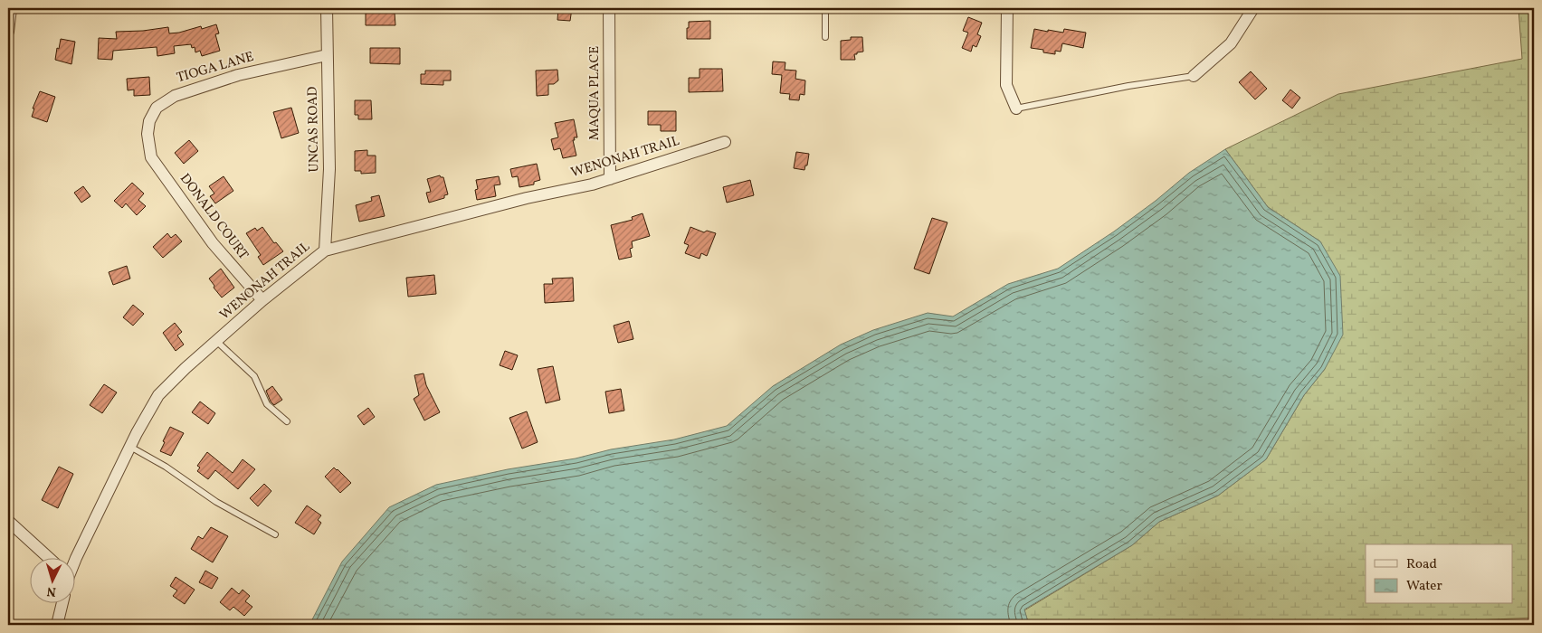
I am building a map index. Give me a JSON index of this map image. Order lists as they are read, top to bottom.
{
  "streets": {
    "street": [
      "TIOGA LANE",
      "MAQUA PLACE",
      "UNCAS ROAD",
      "WENONAH TRAIL",
      "DONALD COURT"
    ]
  },
  "crossings": [
    ["TIOGA LANE", "UNCAS ROAD"],
    ["TIOGA LANE", "DONALD COURT"],
    ["MAQUA PLACE", "WENONAH TRAIL"],
    ["UNCAS ROAD", "WENONAH TRAIL"],
    ["WENONAH TRAIL", "DONALD COURT"]
  ],
  "legend": ["Road", "Water"],
  "north": "bottom"
}
